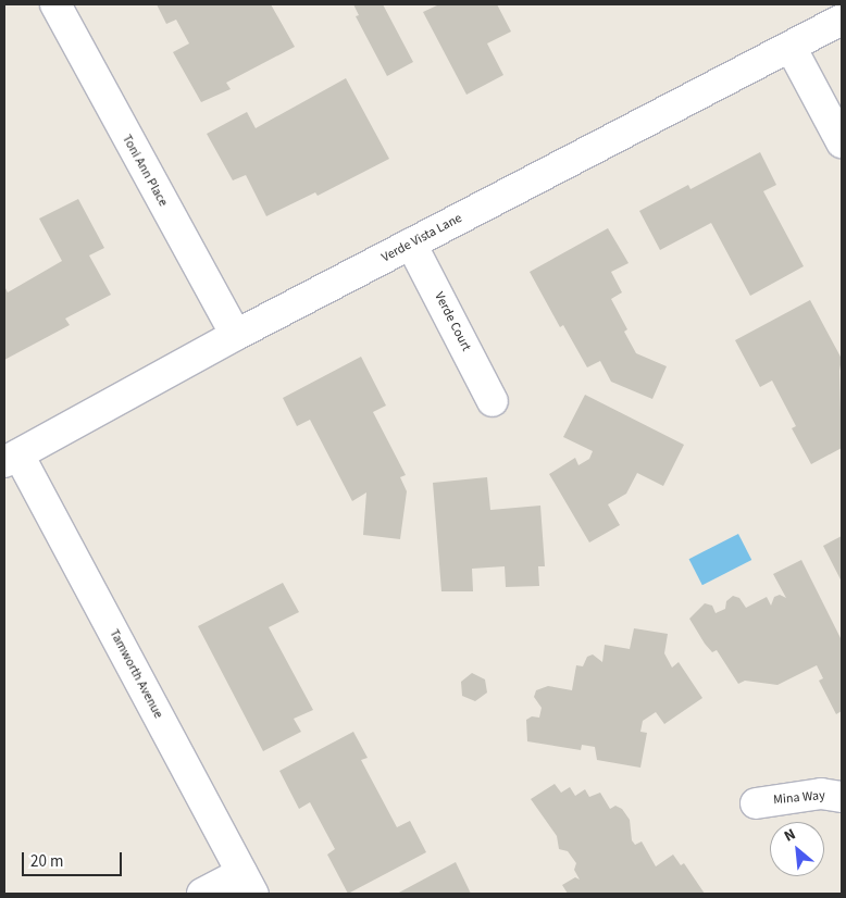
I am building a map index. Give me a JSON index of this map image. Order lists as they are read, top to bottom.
{
  "streets": {
    "street": [
      "Toni Ann Place",
      "Verde Vista Lane",
      "Verde Court",
      "Tamworth Avenue",
      "Mina Way"
    ]
  },
  "crossings": [
    ["Toni Ann Place", "Verde Vista Lane"],
    ["Verde Vista Lane", "Verde Court"],
    ["Verde Vista Lane", "Tamworth Avenue"]
  ],
  "scale_bar": "20 m",
  "north": "top left"
}
